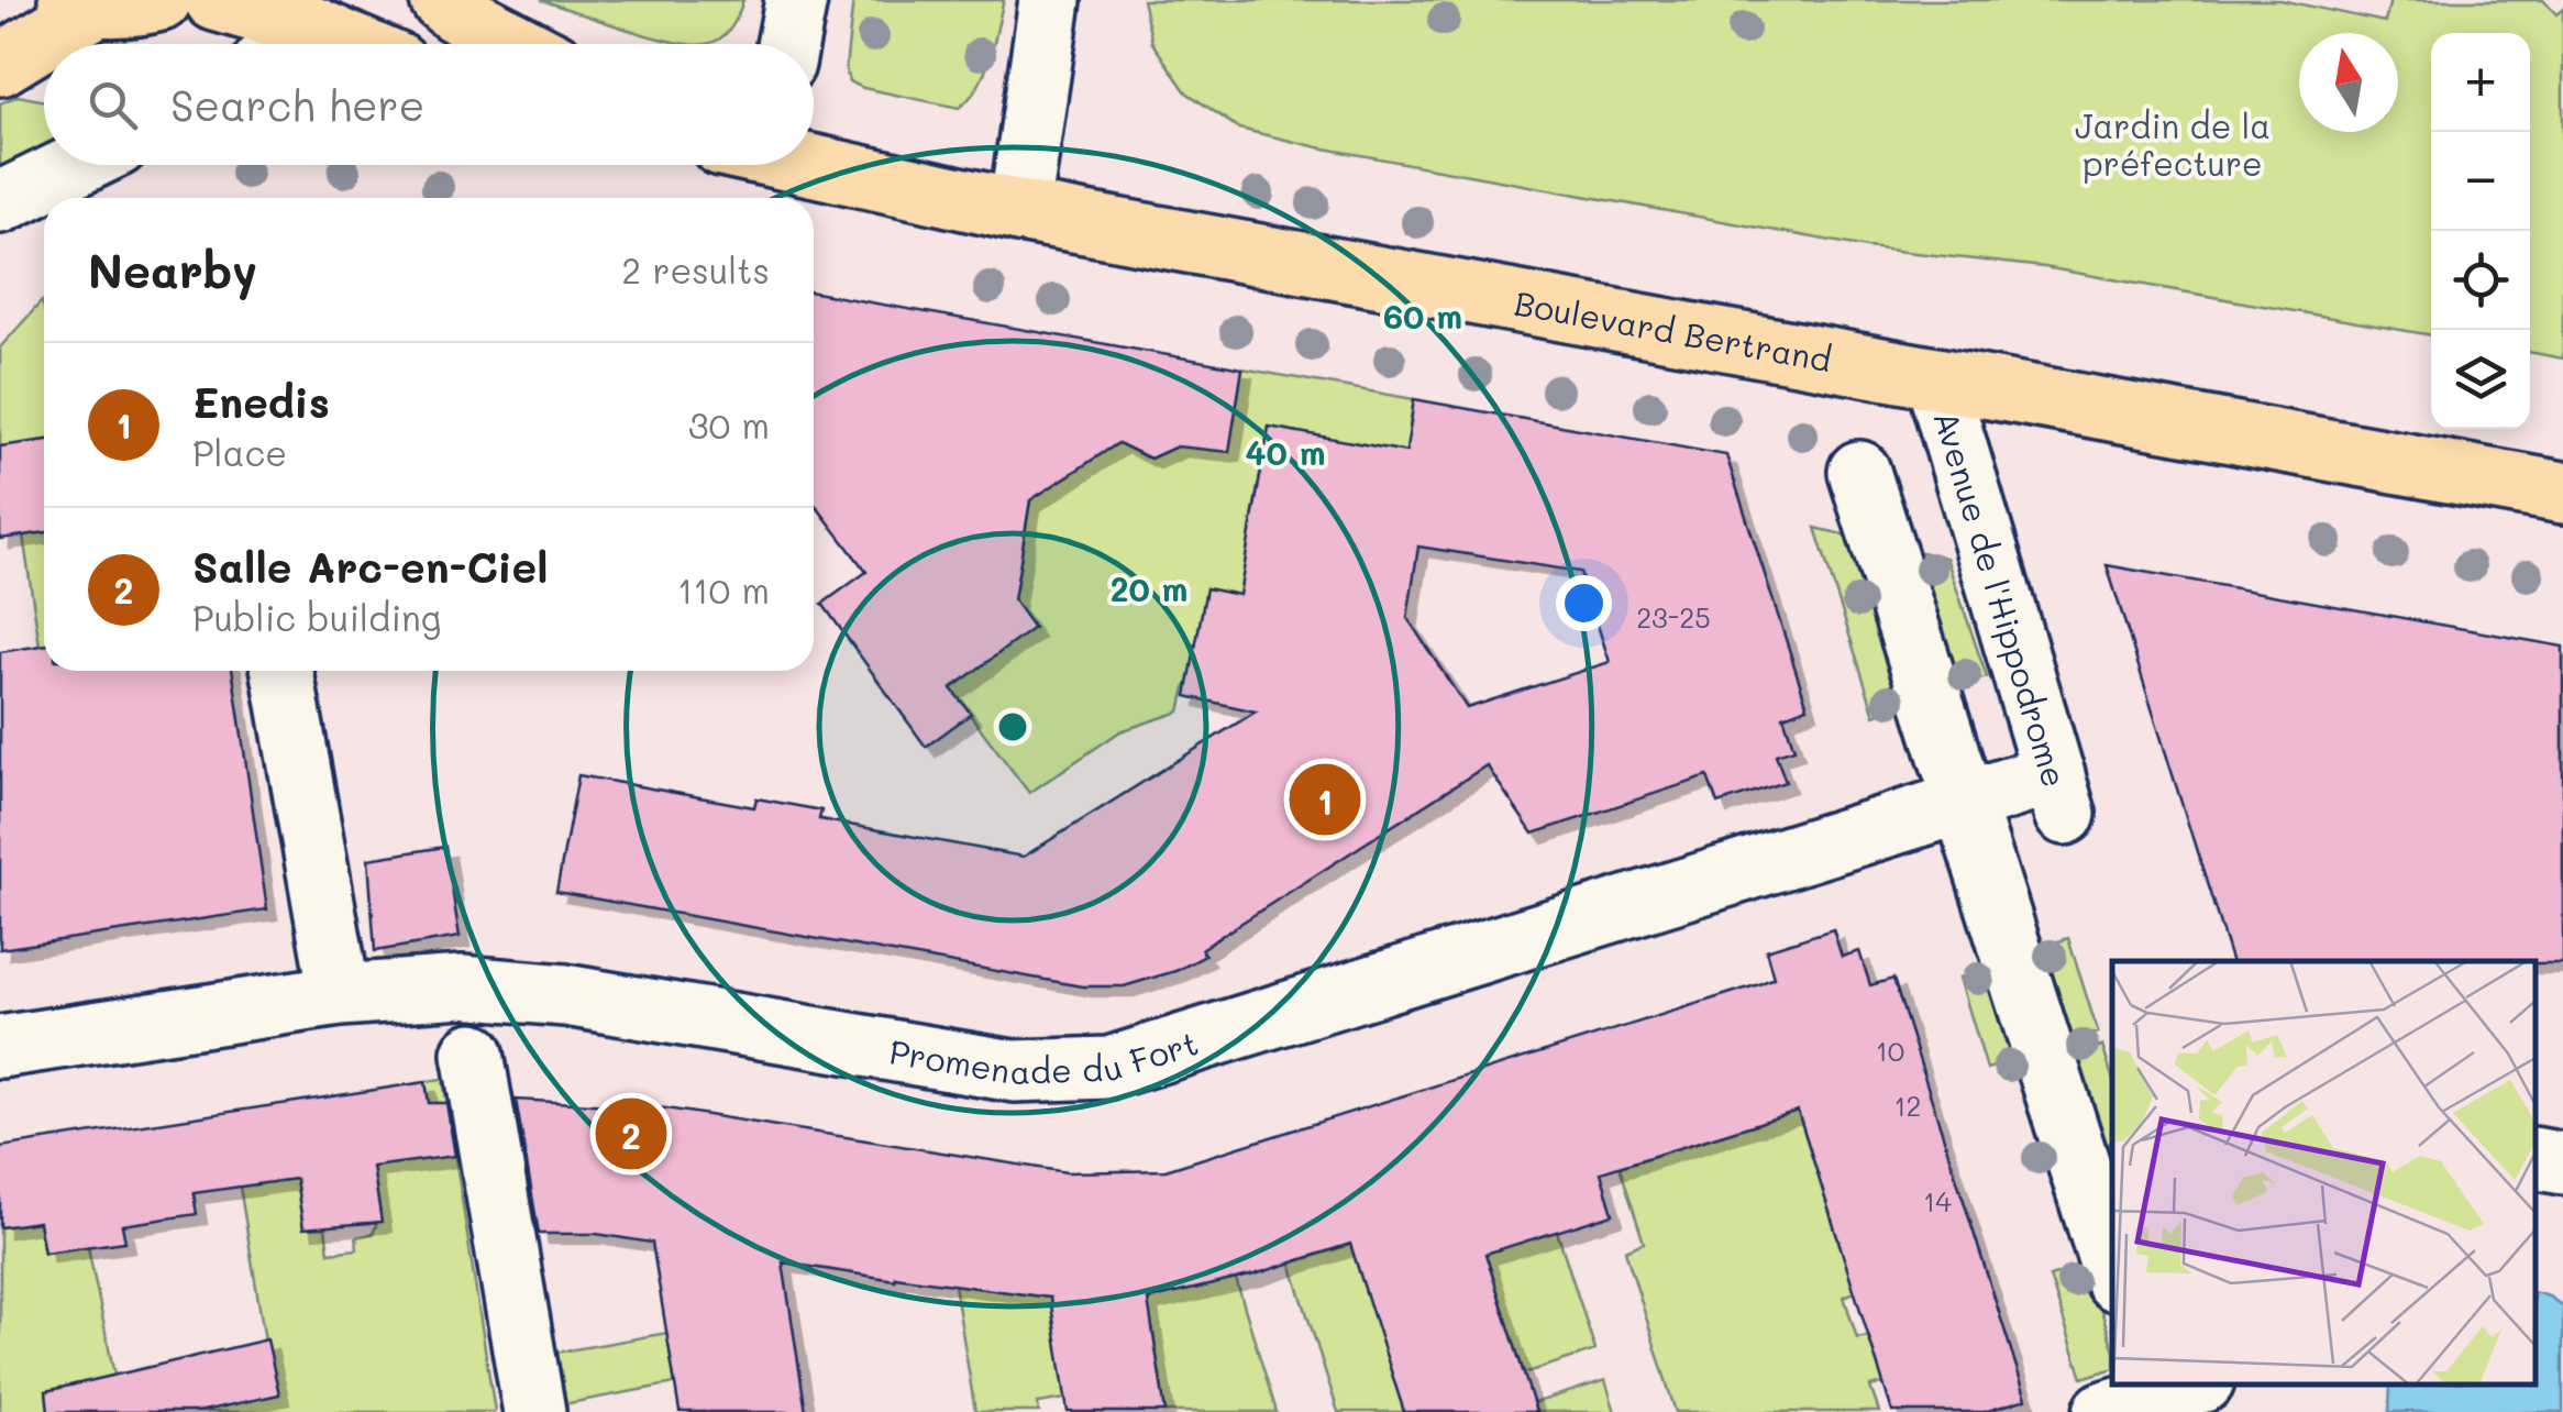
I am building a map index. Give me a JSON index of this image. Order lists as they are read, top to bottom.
{
  "streets": {
    "main road": ["Boulevard Bertrand"],
    "street": ["Avenue de l'Hippodrome", "Promenade du Fort"]
  },
  "crossings": [
    ["Boulevard Bertrand", "Avenue de l'Hippodrome"],
    ["Avenue de l'Hippodrome", "Promenade du Fort"]
  ],
  "parks": ["Jardin de la préfecture"],
  "house_numbers": [
    "23-25",
    "10",
    "12",
    "14"
  ],
  "north": "top",
  "page": {
    "map_buttons": ["+", "−"],
    "search": "Search here",
    "heading": ["Nearby", "2 results"],
    "list": [
      {
        "mark": "1",
        "name": "Enedis",
        "note": "Place",
        "value": "30 m"
      },
      {
        "mark": "2",
        "name": "Salle Arc-en-Ciel",
        "note": "Public building",
        "value": "110 m"
      }
    ],
    "pins": ["1", "2"]
  },
  "rings": ["60 m", "40 m", "20 m"]
}
